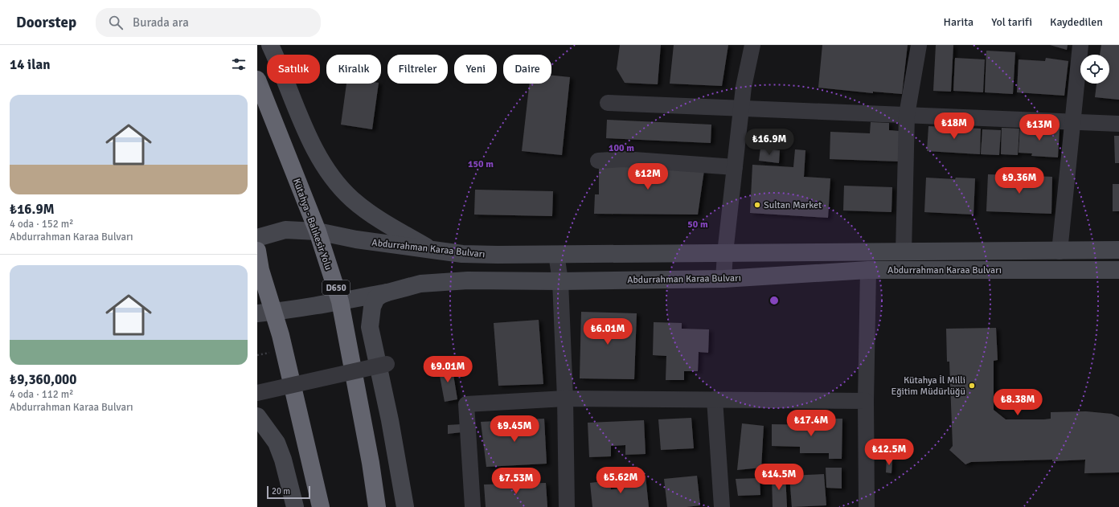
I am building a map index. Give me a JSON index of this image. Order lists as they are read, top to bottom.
{
  "streets": {
    "highway": ["Kütahya - Balıkesir Yolu", "D650"],
    "main road": ["Abdurrahman Karaa Bulvarı"]
  },
  "crossings": [
    ["Kütahya - Balıkesir Yolu", "Abdurrahman Karaa Bulvarı"]
  ],
  "places": ["Sultan Market", "Kütahya İl Milli Eğitim Müdürlüğü"],
  "scale_bar": "20 m",
  "page": {
    "header": "Doorstep",
    "search": "Burada ara",
    "nav": ["Harita", "Yol tarifi", "Kaydedilen"],
    "heading": "14 ilan",
    "chip": [
      "Satılık",
      "Kiralık",
      "Filtreler",
      "Yeni",
      "Daire"
    ],
    "list": [
      {
        "name": "₺16.9M",
        "note": "4 oda · 152 m² · Abdurrahman Karaa Bulvarı"
      },
      {
        "name": "₺9,360,000",
        "note": "4 oda · 112 m² · Abdurrahman Karaa Bulvarı"
      }
    ],
    "price": [
      "₺18M",
      "₺13M",
      "₺16.9M",
      "₺12M",
      "₺9.36M",
      "₺6.01M",
      "₺9.01M",
      "₺8.38M",
      "₺17.4M",
      "₺9.45M",
      "₺12.5M",
      "₺14.5M",
      "₺5.62M",
      "₺7.53M"
    ],
    "scale": "20 m"
  },
  "rings": ["100 m", "150 m", "50 m"]
}
